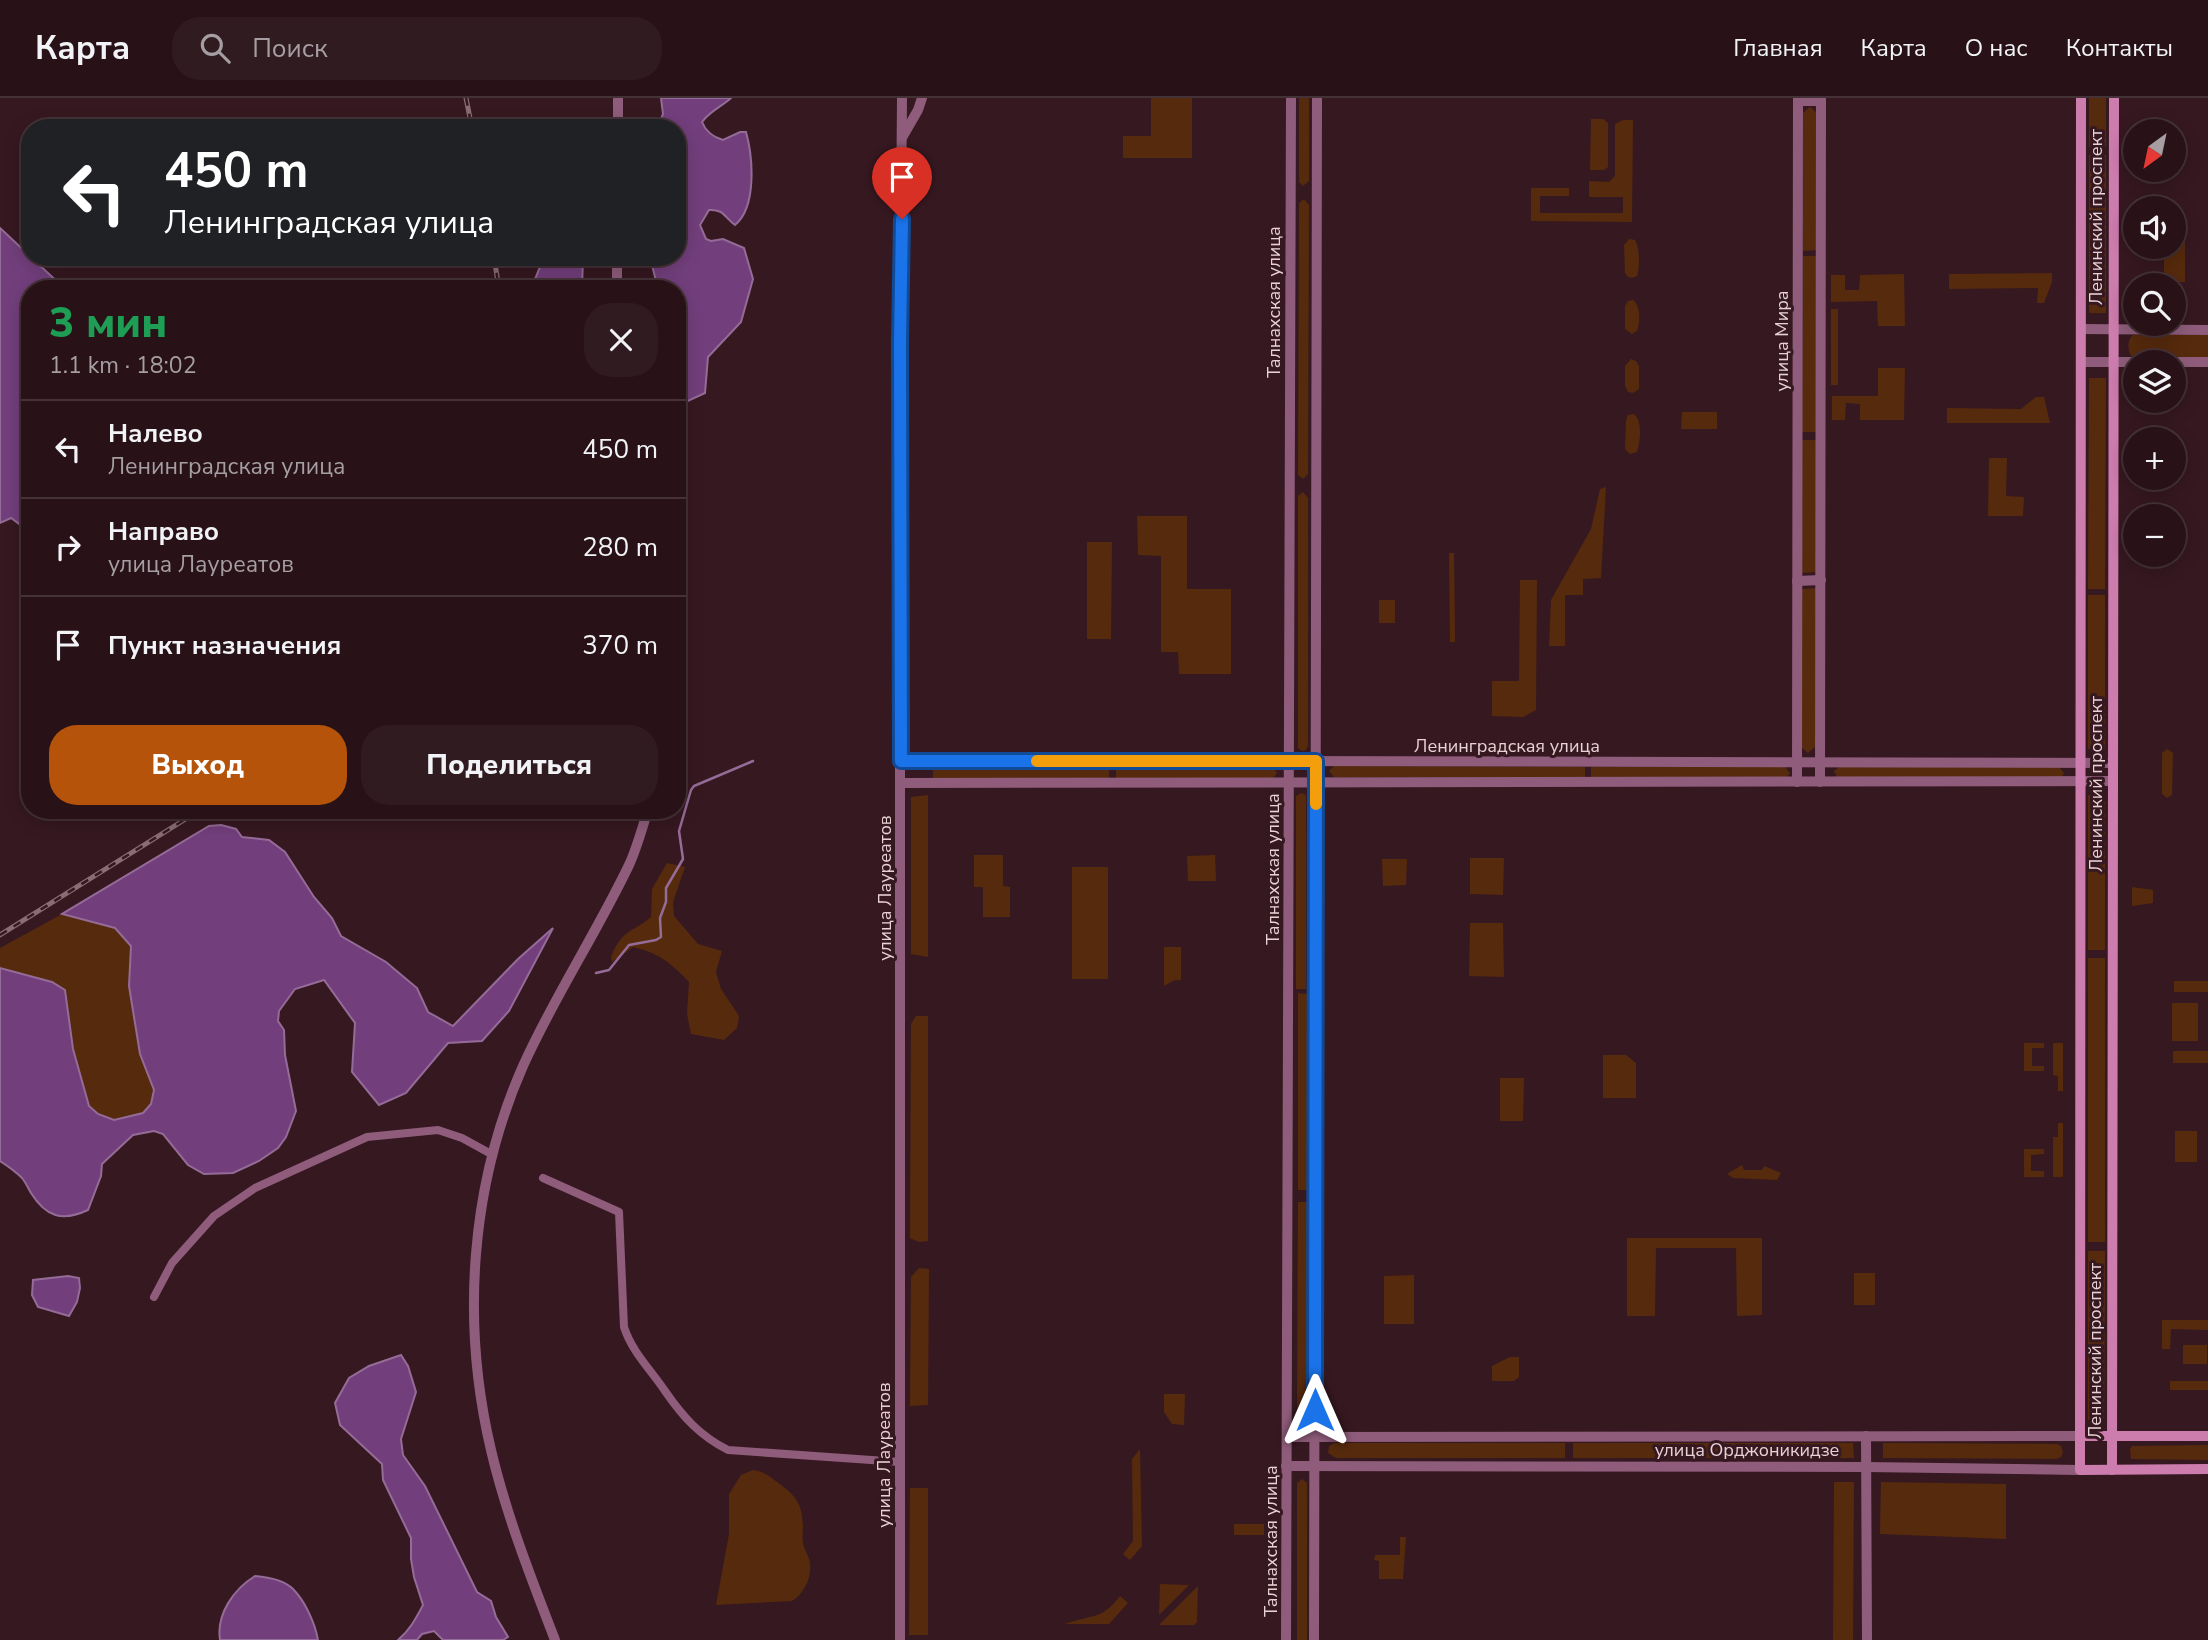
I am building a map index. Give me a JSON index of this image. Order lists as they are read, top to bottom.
{
  "streets": {
    "main road": ["Ленинский проспект", "улица Орджоникидзе"],
    "street": [
      "Талнахская улица",
      "улица Мира",
      "Ленинградская улица",
      "улица Лауреатов"
    ]
  },
  "crossings": [
    ["Ленинский проспект", "Ленинградская улица"],
    ["Ленинский проспект", "улица Орджоникидзе"],
    ["Талнахская улица", "Ленинградская улица"],
    ["Талнахская улица", "улица Орджоникидзе"],
    ["улица Мира", "Ленинградская улица"],
    ["Ленинградская улица", "улица Лауреатов"]
  ],
  "north": "bottom left",
  "page": {
    "header": "Карта",
    "search": "Поиск",
    "nav": [
      "Главная",
      "Карта",
      "О нас",
      "Контакты"
    ],
    "map_buttons": ["+", "−"],
    "turn": ["450 m", "Ленинградская улица"],
    "heading": ["3 мин", "1.1 km · 18:02"],
    "list": [
      {
        "name": "Налево",
        "note": "Ленинградская улица",
        "value": "450 m"
      },
      {
        "name": "Направо",
        "note": "улица Лауреатов",
        "value": "280 m"
      },
      {
        "name": "Пункт назначения",
        "value": "370 m"
      }
    ],
    "buttons": ["Выход", "Поделиться"]
  }
}
